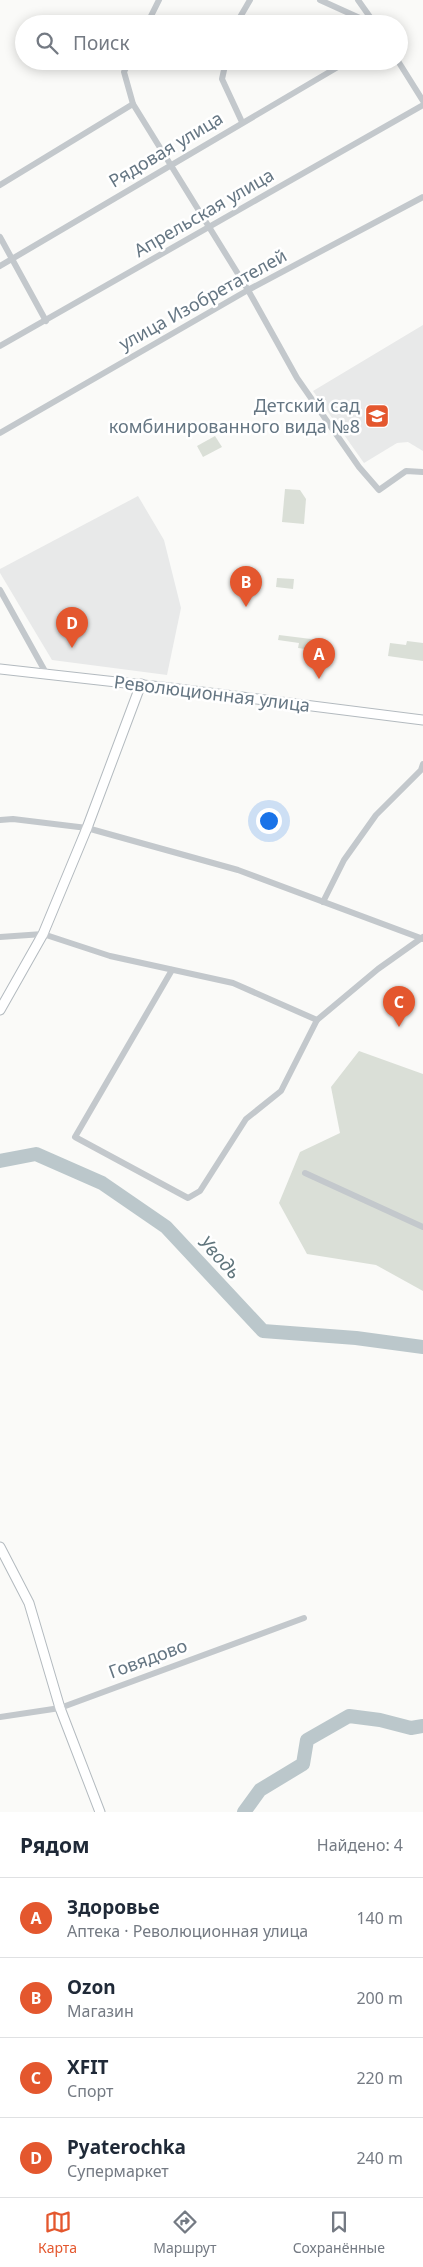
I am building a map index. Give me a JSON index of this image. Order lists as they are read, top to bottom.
{
  "streets": {
    "main road": ["Революционная улица"],
    "street": [
      "Рядовая улица",
      "Апрельская улица",
      "улица Изобретателей",
      "Говядово"
    ]
  },
  "water": ["Уводь"],
  "places": {
    "school or university": ["Детский сад комбинированного вида №8"]
  },
  "page": {
    "search": "Поиск",
    "pins": [
      "B",
      "D",
      "A",
      "C"
    ],
    "heading": ["Рядом", "Найдено: 4"],
    "list": [
      {
        "mark": "A",
        "name": "Здоровье",
        "note": "Аптека · Революционная улица",
        "value": "140 m"
      },
      {
        "mark": "B",
        "name": "Ozon",
        "note": "Магазин",
        "value": "200 m"
      },
      {
        "mark": "C",
        "name": "XFIT",
        "note": "Спорт",
        "value": "220 m"
      },
      {
        "mark": "D",
        "name": "Pyaterochka",
        "note": "Супермаркет",
        "value": "240 m"
      }
    ],
    "nav": ["Карта", "Маршрут", "Сохранённые"]
  }
}
